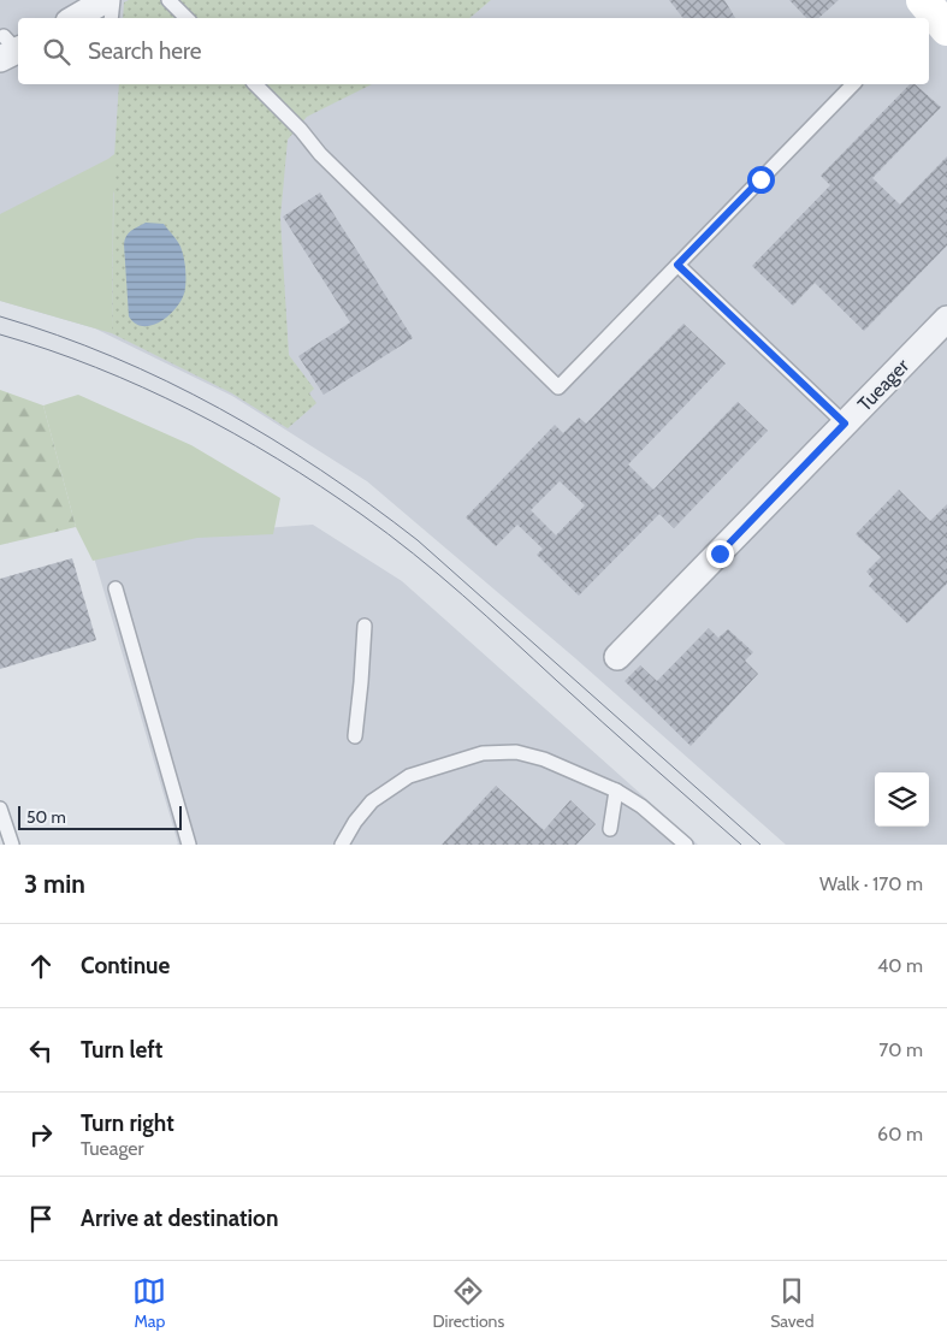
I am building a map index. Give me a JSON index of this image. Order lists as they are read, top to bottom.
{
  "streets": {
    "street": ["Tueager"]
  },
  "scale_bar": "50 m",
  "page": {
    "search": "Search here",
    "scale": "50 m",
    "heading": ["3 min", "Walk · 170 m"],
    "list": [
      ["Continue", "40 m"],
      ["Turn left", "70 m"],
      ["Turn right", "Tueager", "60 m"],
      "Arrive at destination"
    ],
    "nav": ["Map", "Directions", "Saved"]
  }
}
